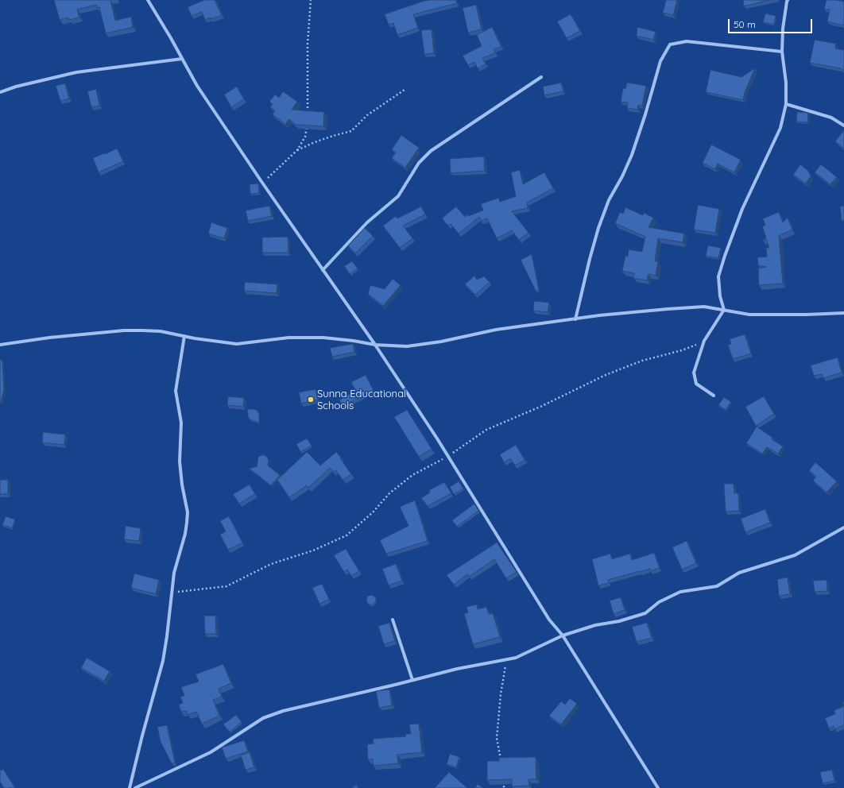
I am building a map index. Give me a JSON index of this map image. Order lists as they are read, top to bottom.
{
  "places": ["Sunna Educational Schools"],
  "scale_bar": "50 m"
}
